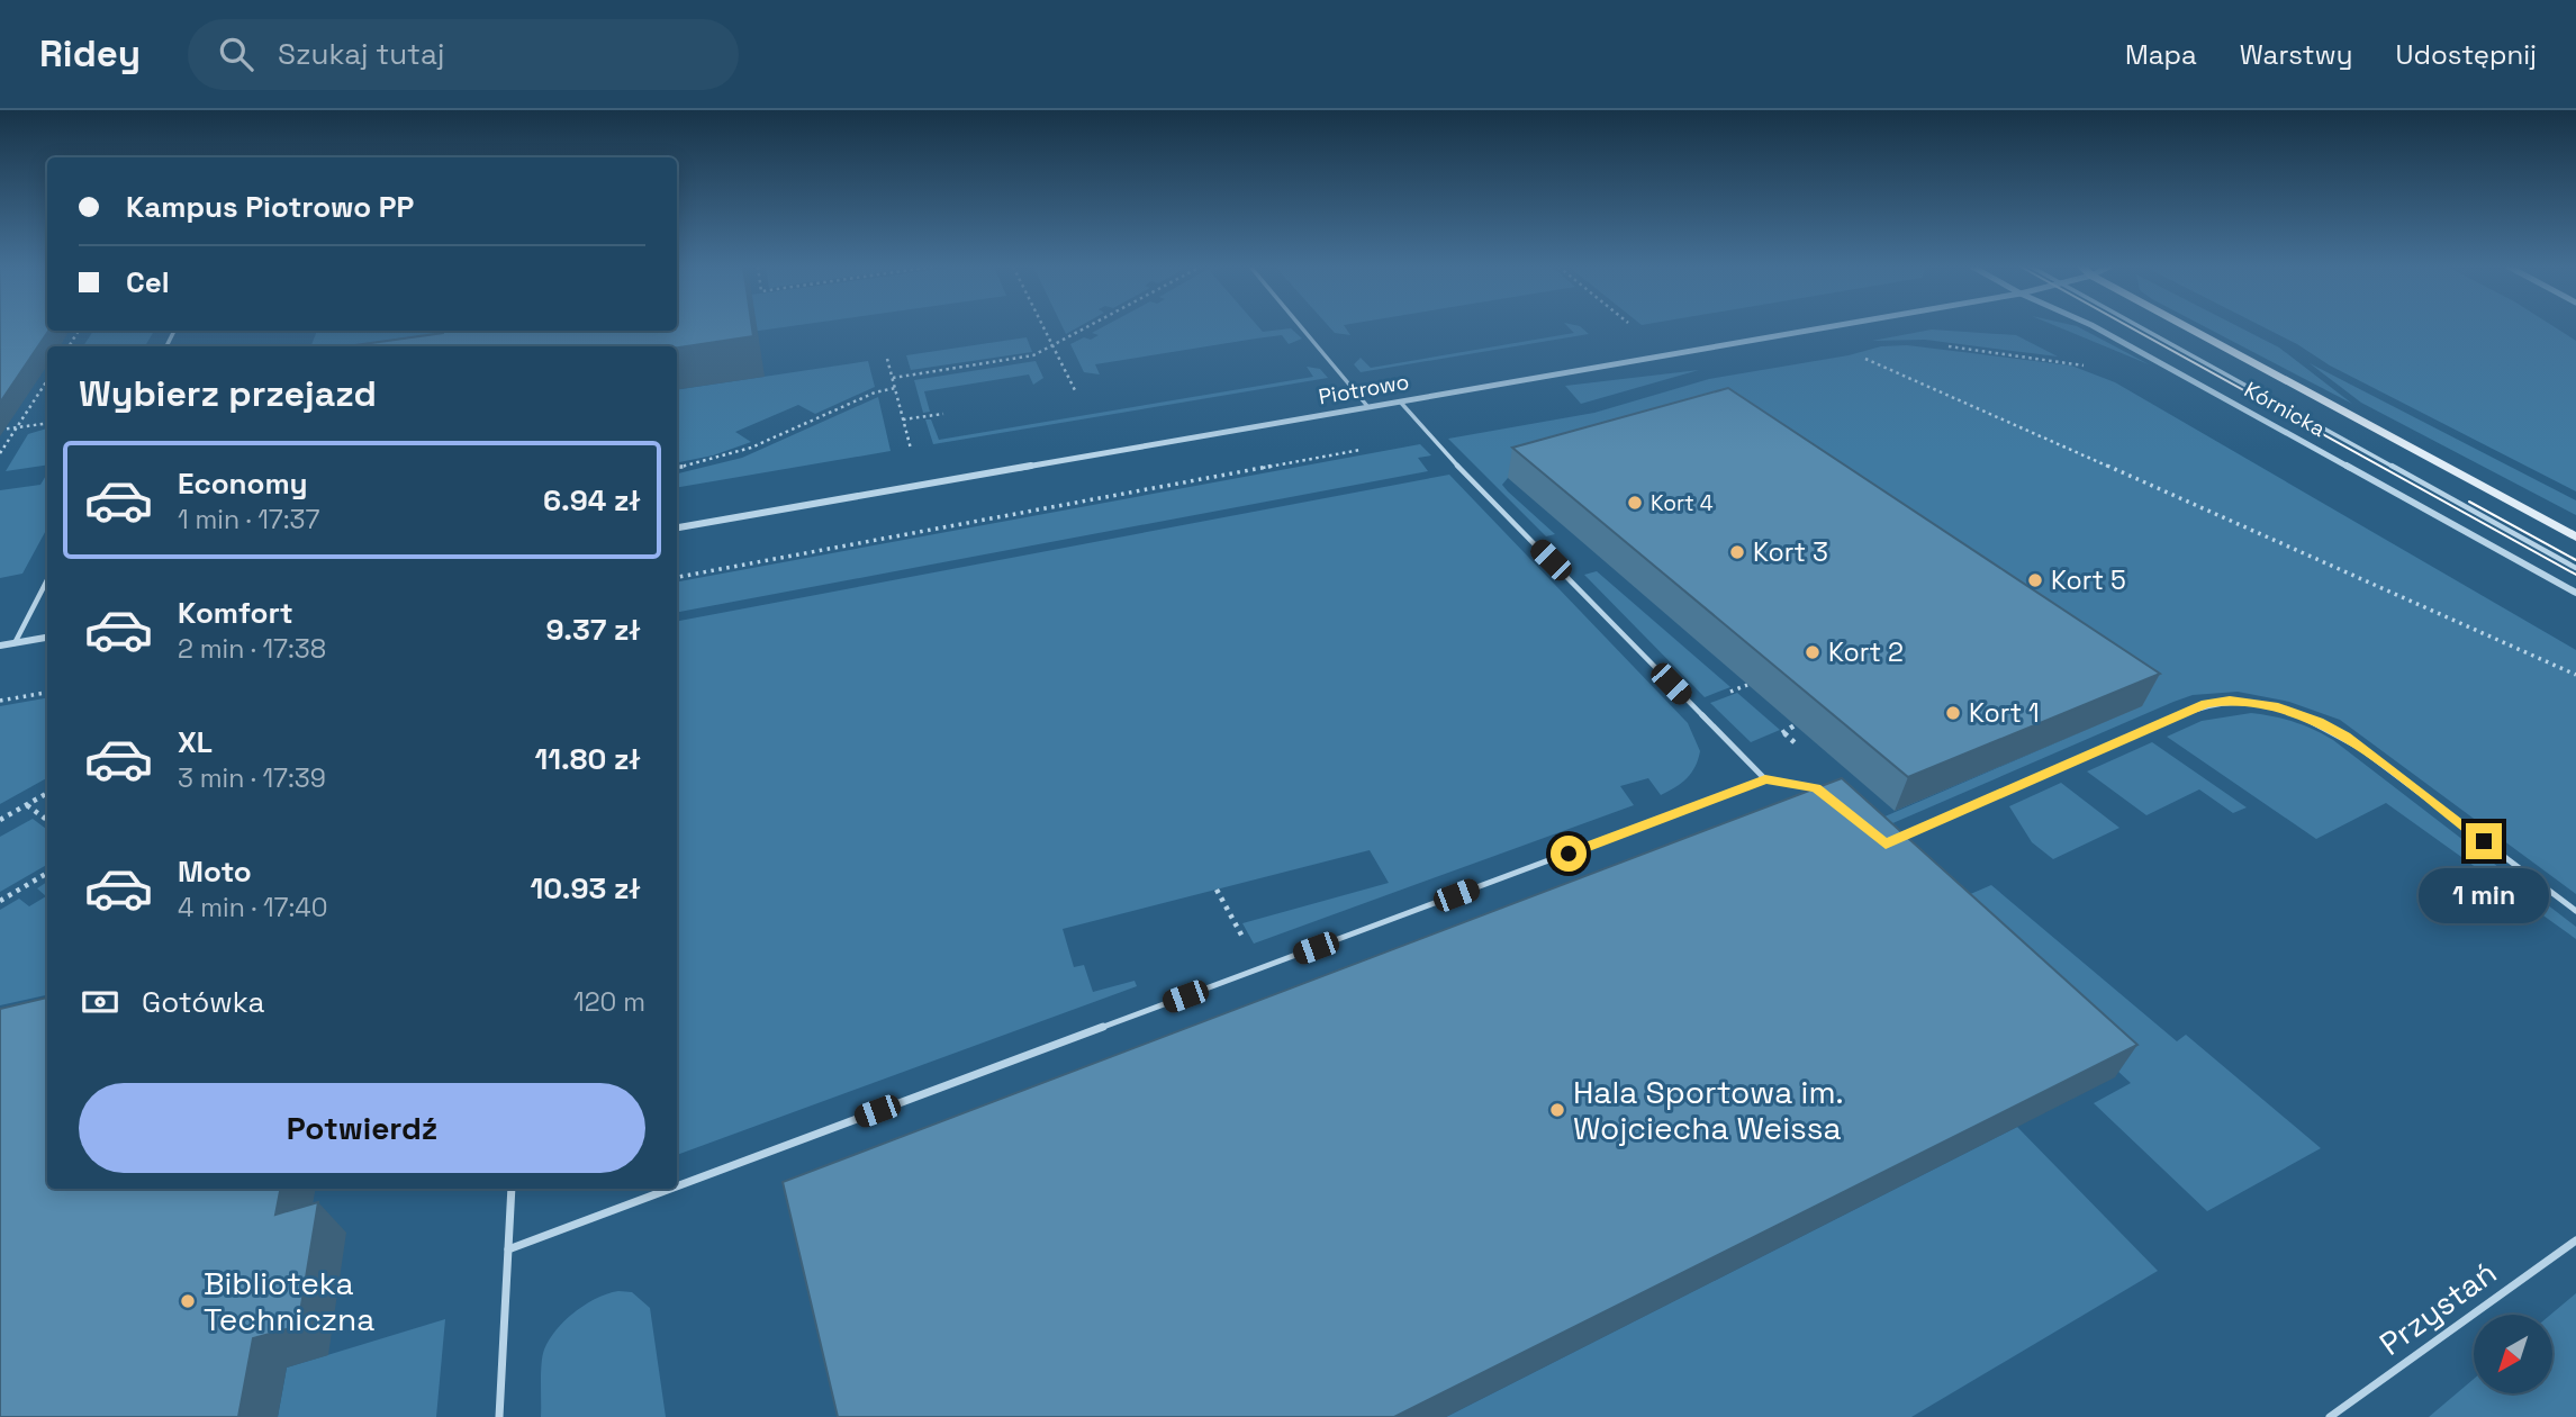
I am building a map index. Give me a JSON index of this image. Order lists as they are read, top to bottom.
{
  "streets": {
    "street": ["Piotrowo", "Kórnicka"],
    "lane": ["Przystań"]
  },
  "places": [
    "Kort 4",
    "Kort 3",
    "Kort 5",
    "Kort 2",
    "Kort 1",
    "Hala Sportowa im. Wojciecha Weissa",
    "Biblioteka Techniczna"
  ],
  "north": "bottom left",
  "page": {
    "header": "Ridey",
    "search": "Szukaj tutaj",
    "nav": ["Mapa", "Warstwy", "Udostępnij"],
    "banner": ["Kampus Piotrowo PP", "Cel"],
    "heading": "Wybierz przejazd",
    "list": [
      {
        "name": "Economy",
        "note": "1 min · 17:37",
        "value": "6.94 zł"
      },
      {
        "name": "Komfort",
        "note": "2 min · 17:38",
        "value": "9.37 zł"
      },
      {
        "name": "XL",
        "note": "3 min · 17:39",
        "value": "11.80 zł"
      },
      {
        "name": "Moto",
        "note": "4 min · 17:40",
        "value": "10.93 zł"
      }
    ],
    "bubble": "1 min",
    "pay": ["Gotówka", "120 m"],
    "buttons": "Potwierdź"
  }
}
